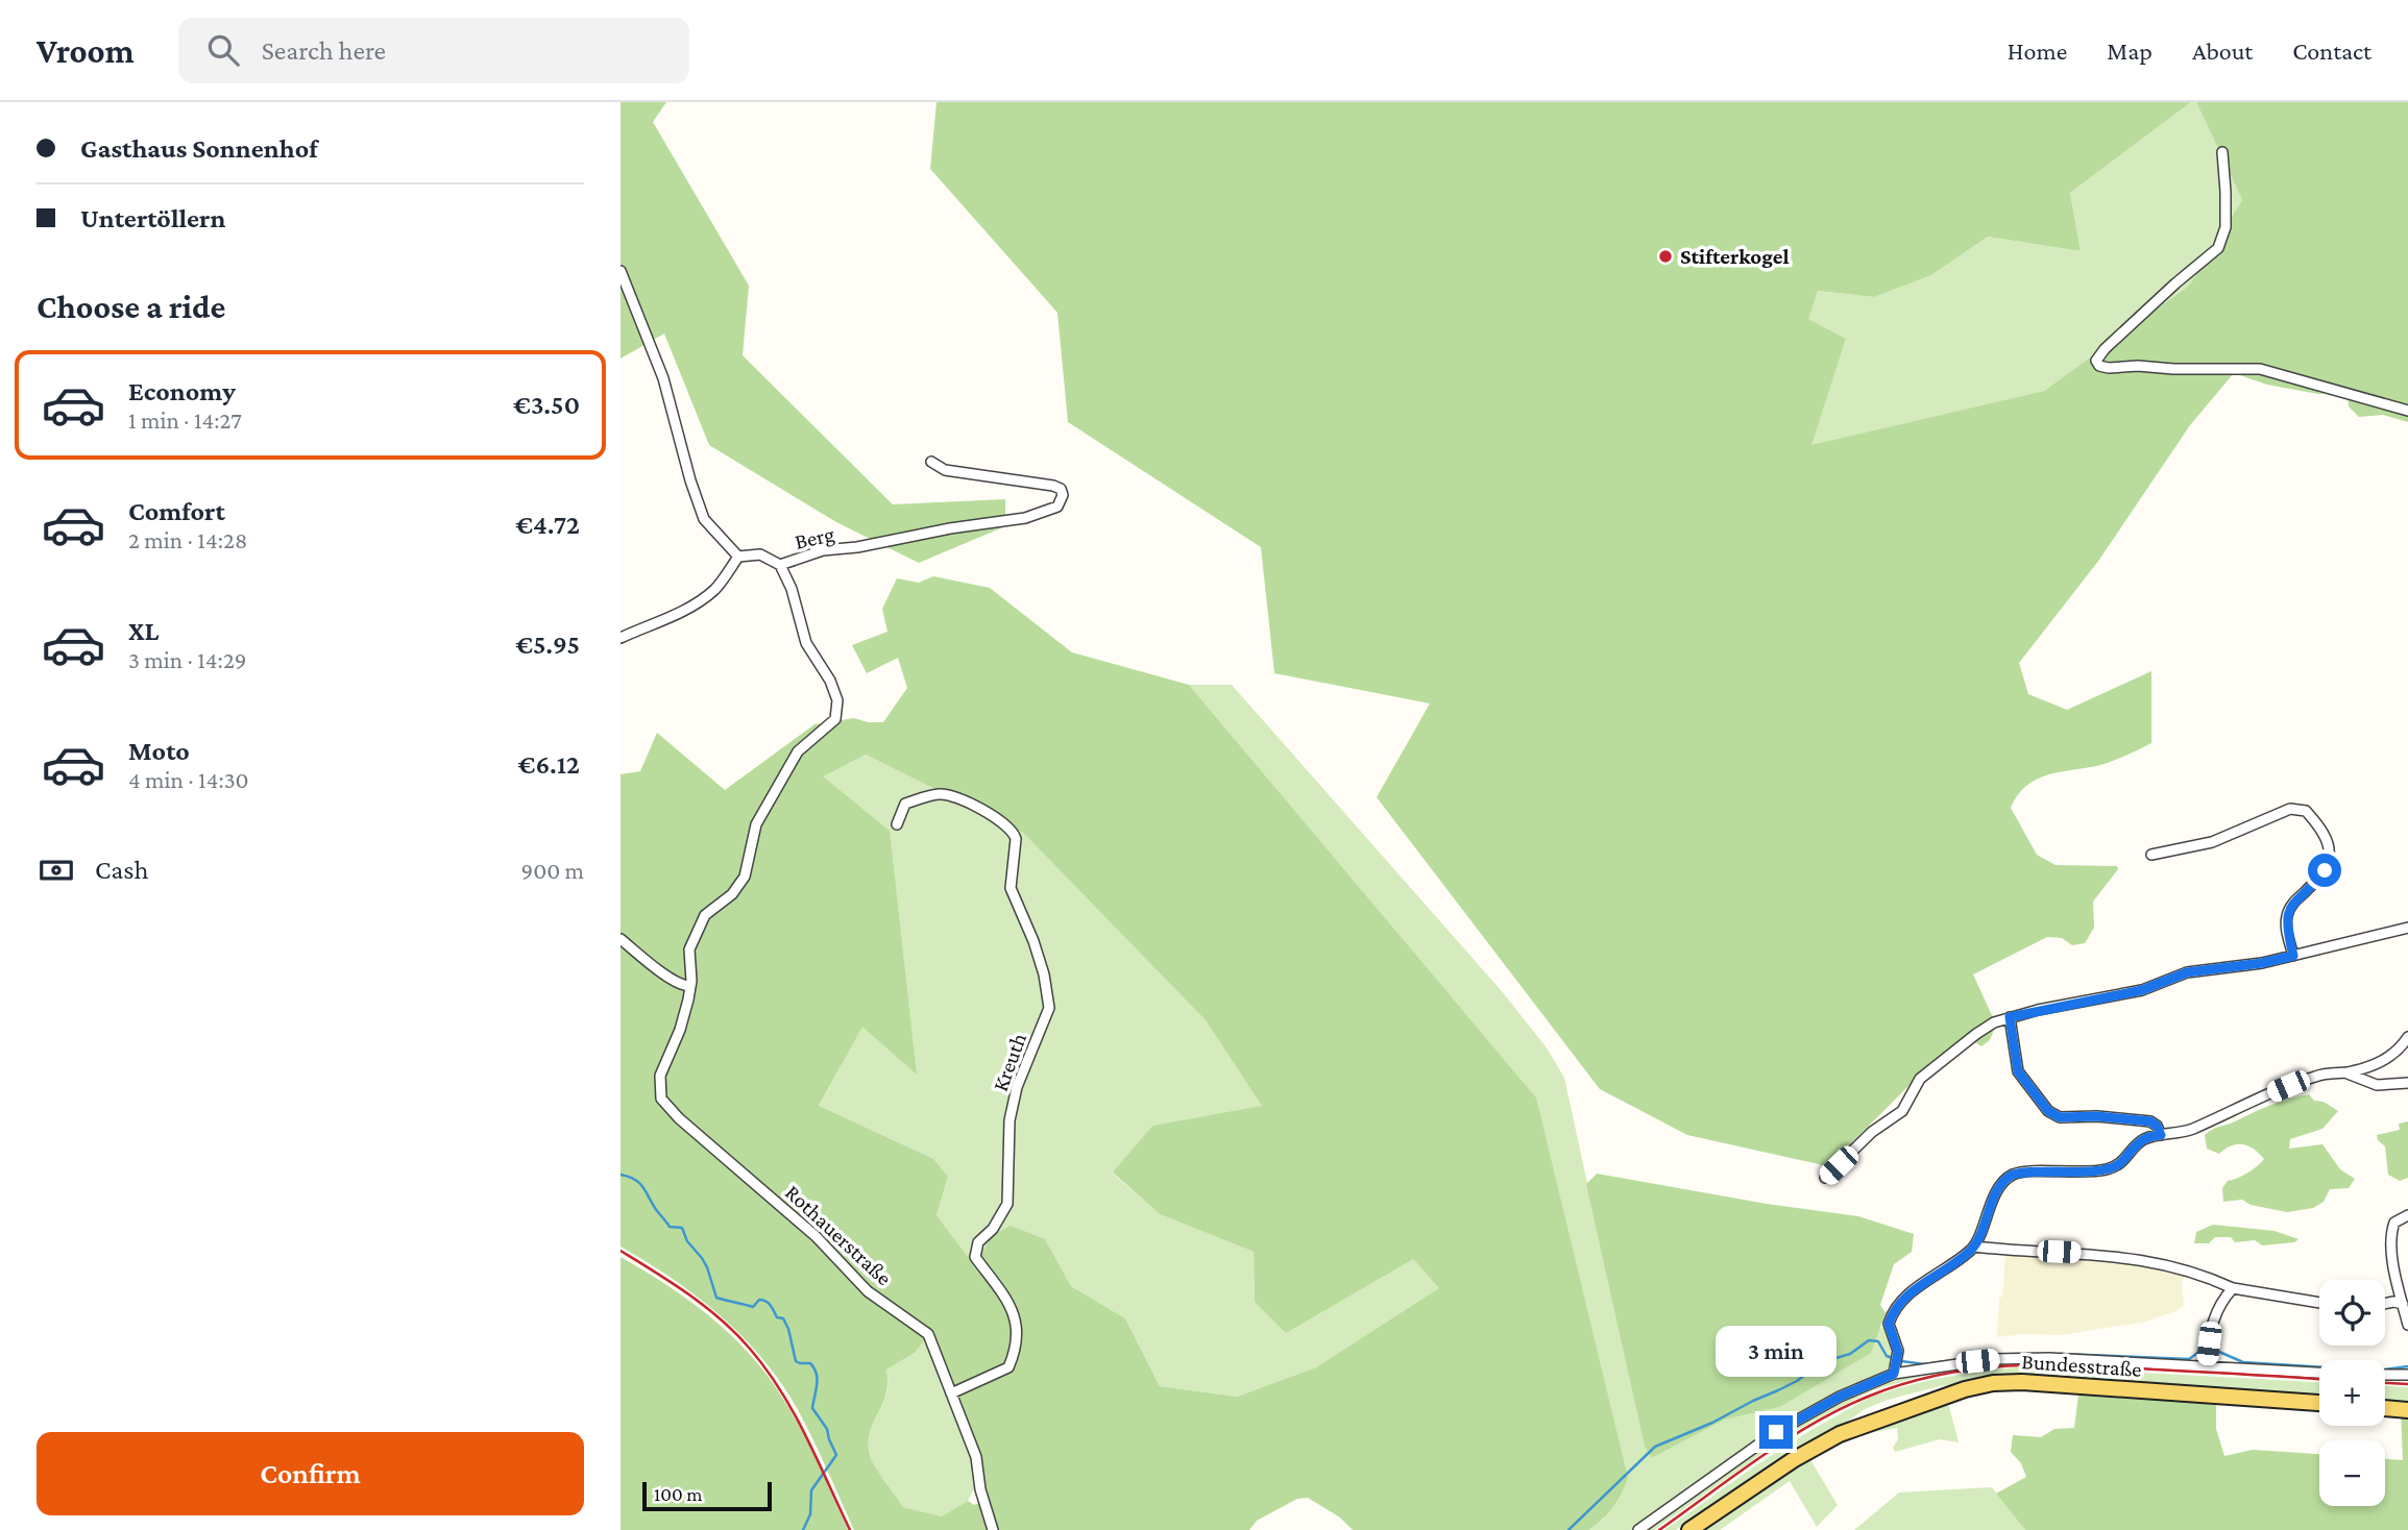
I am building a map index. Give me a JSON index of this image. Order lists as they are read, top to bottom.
{
  "streets": {
    "main road": ["Bundesstraße"],
    "street": ["Berg", "Kreuth", "Rothauerstraße"]
  },
  "crossings": [
    ["Berg", "Rothauerstraße"],
    ["Kreuth", "Rothauerstraße"]
  ],
  "places": ["Stifterkogel"],
  "scale_bar": "100 m",
  "page": {
    "header": "Vroom",
    "search": "Search here",
    "nav": [
      "Home",
      "Map",
      "About",
      "Contact"
    ],
    "banner": ["Gasthaus Sonnenhof", "Untertöllern"],
    "heading": "Choose a ride",
    "list": [
      {
        "name": "Economy",
        "note": "1 min · 14:27",
        "value": "€3.50"
      },
      {
        "name": "Comfort",
        "note": "2 min · 14:28",
        "value": "€4.72"
      },
      {
        "name": "XL",
        "note": "3 min · 14:29",
        "value": "€5.95"
      },
      {
        "name": "Moto",
        "note": "4 min · 14:30",
        "value": "€6.12"
      }
    ],
    "pay": ["Cash", "900 m"],
    "map_buttons": ["+", "−"],
    "bubble": "3 min",
    "buttons": "Confirm",
    "scale": "100 m"
  }
}
